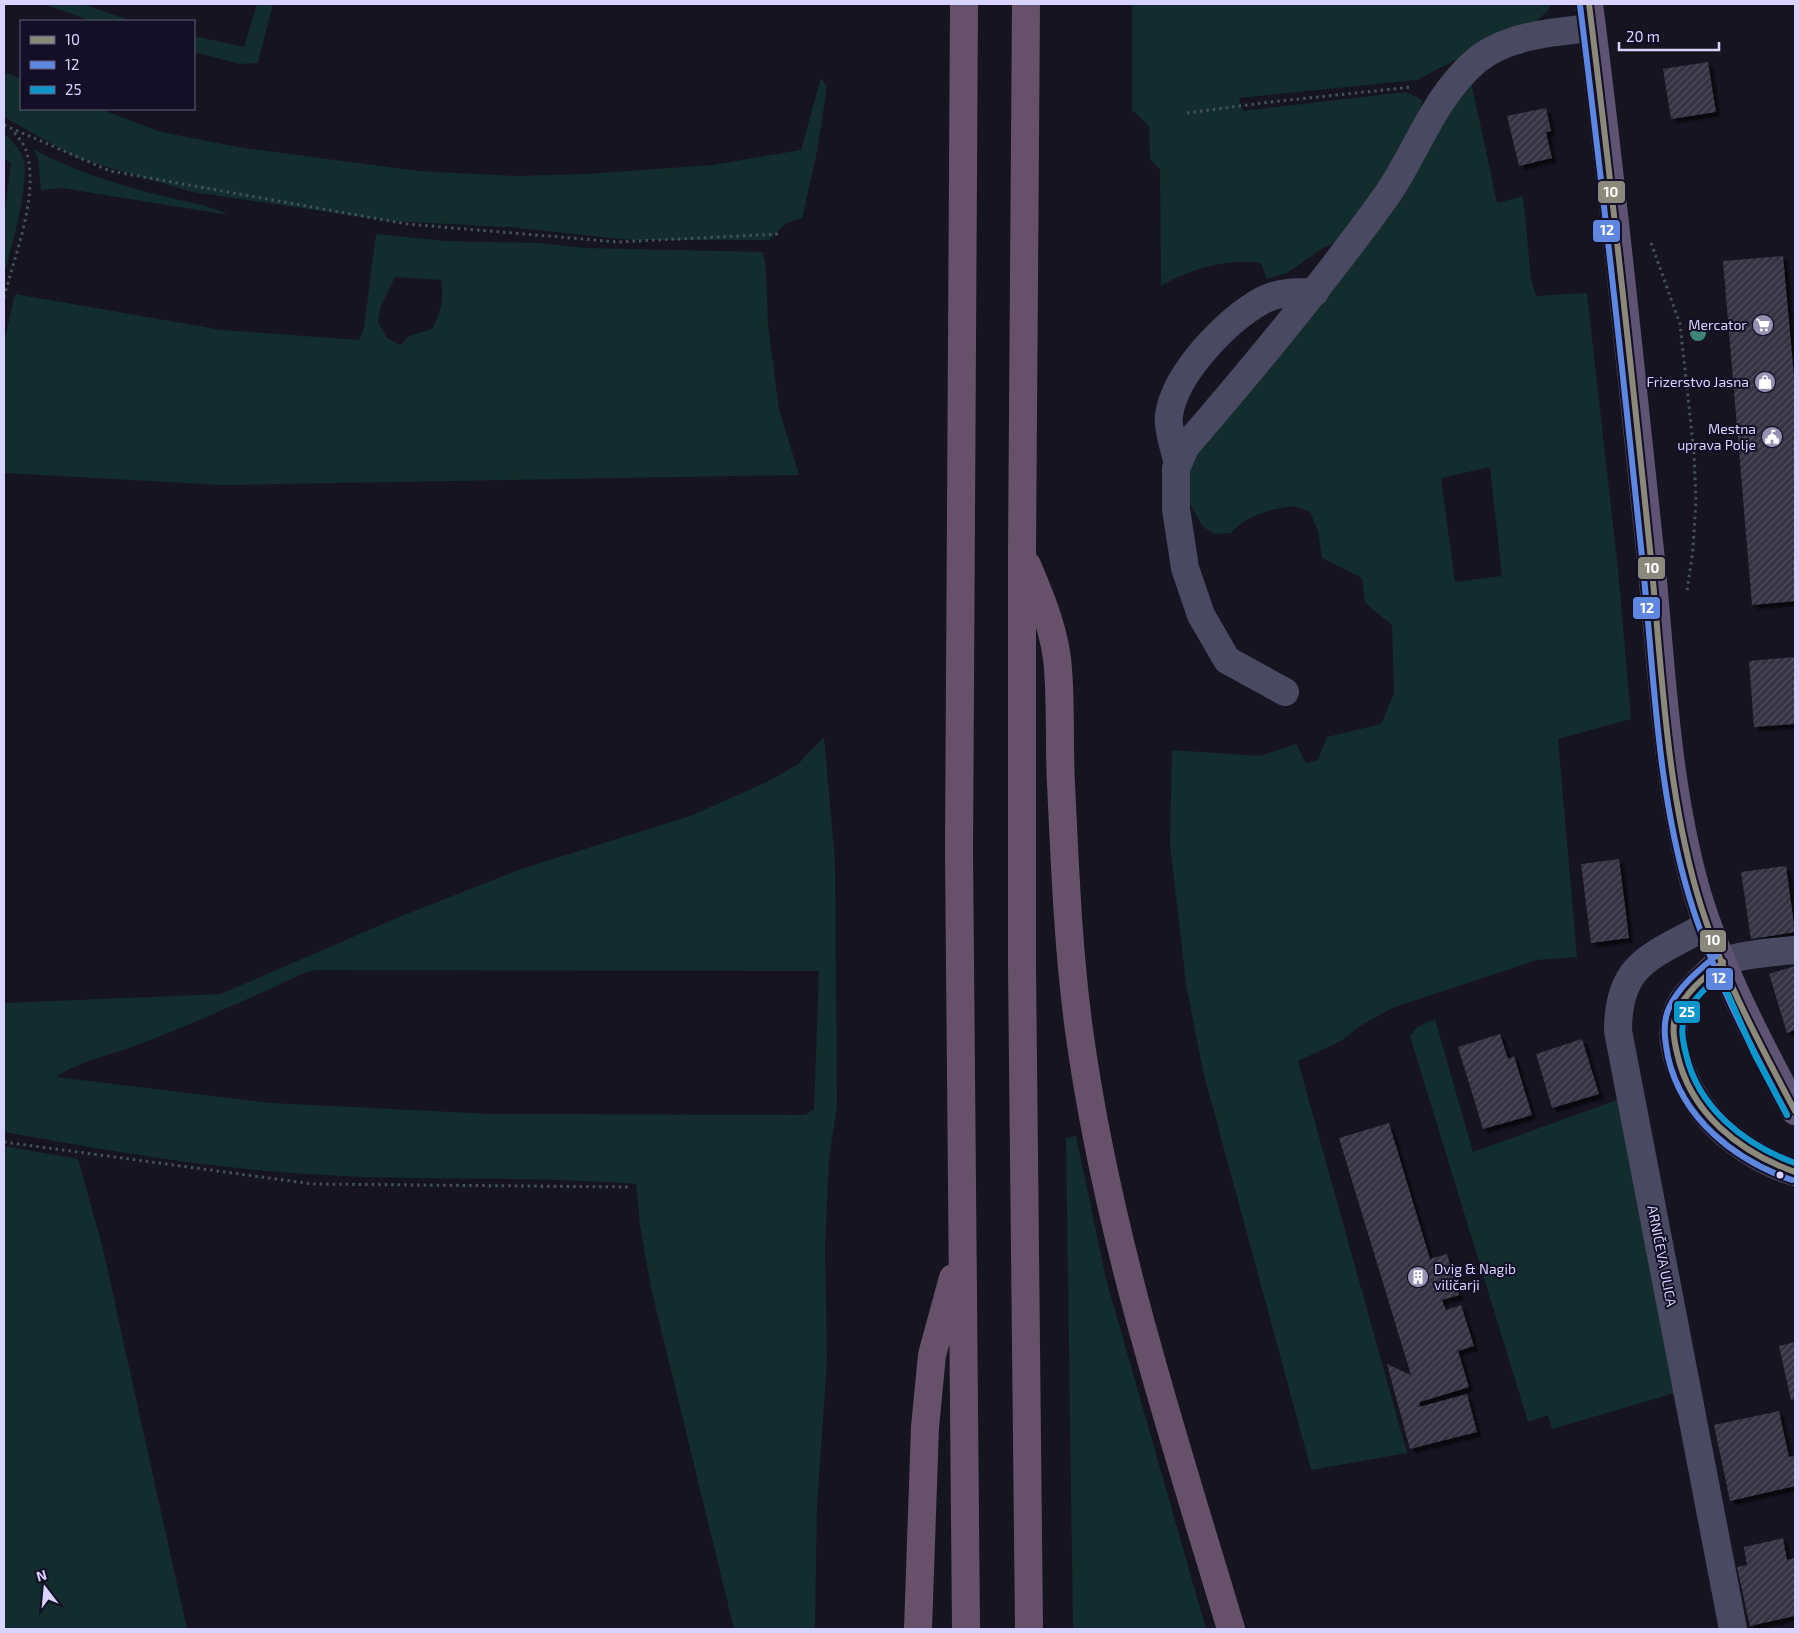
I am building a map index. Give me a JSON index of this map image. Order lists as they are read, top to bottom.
{
  "streets": {
    "street": ["ARNIČEVA ULICA"]
  },
  "places": {
    "supermarket": ["Mercator"],
    "shop": ["Frizerstvo Jasna"],
    "public building": ["Mestna uprava Polje"],
    "building": ["Dvig & Nagib viličarji"]
  },
  "lines": ["transit line 10", "transit line 12", "transit line 25"],
  "legend": ["10", "12", "25"],
  "scale_bar": "20 m",
  "north": "top"
}
